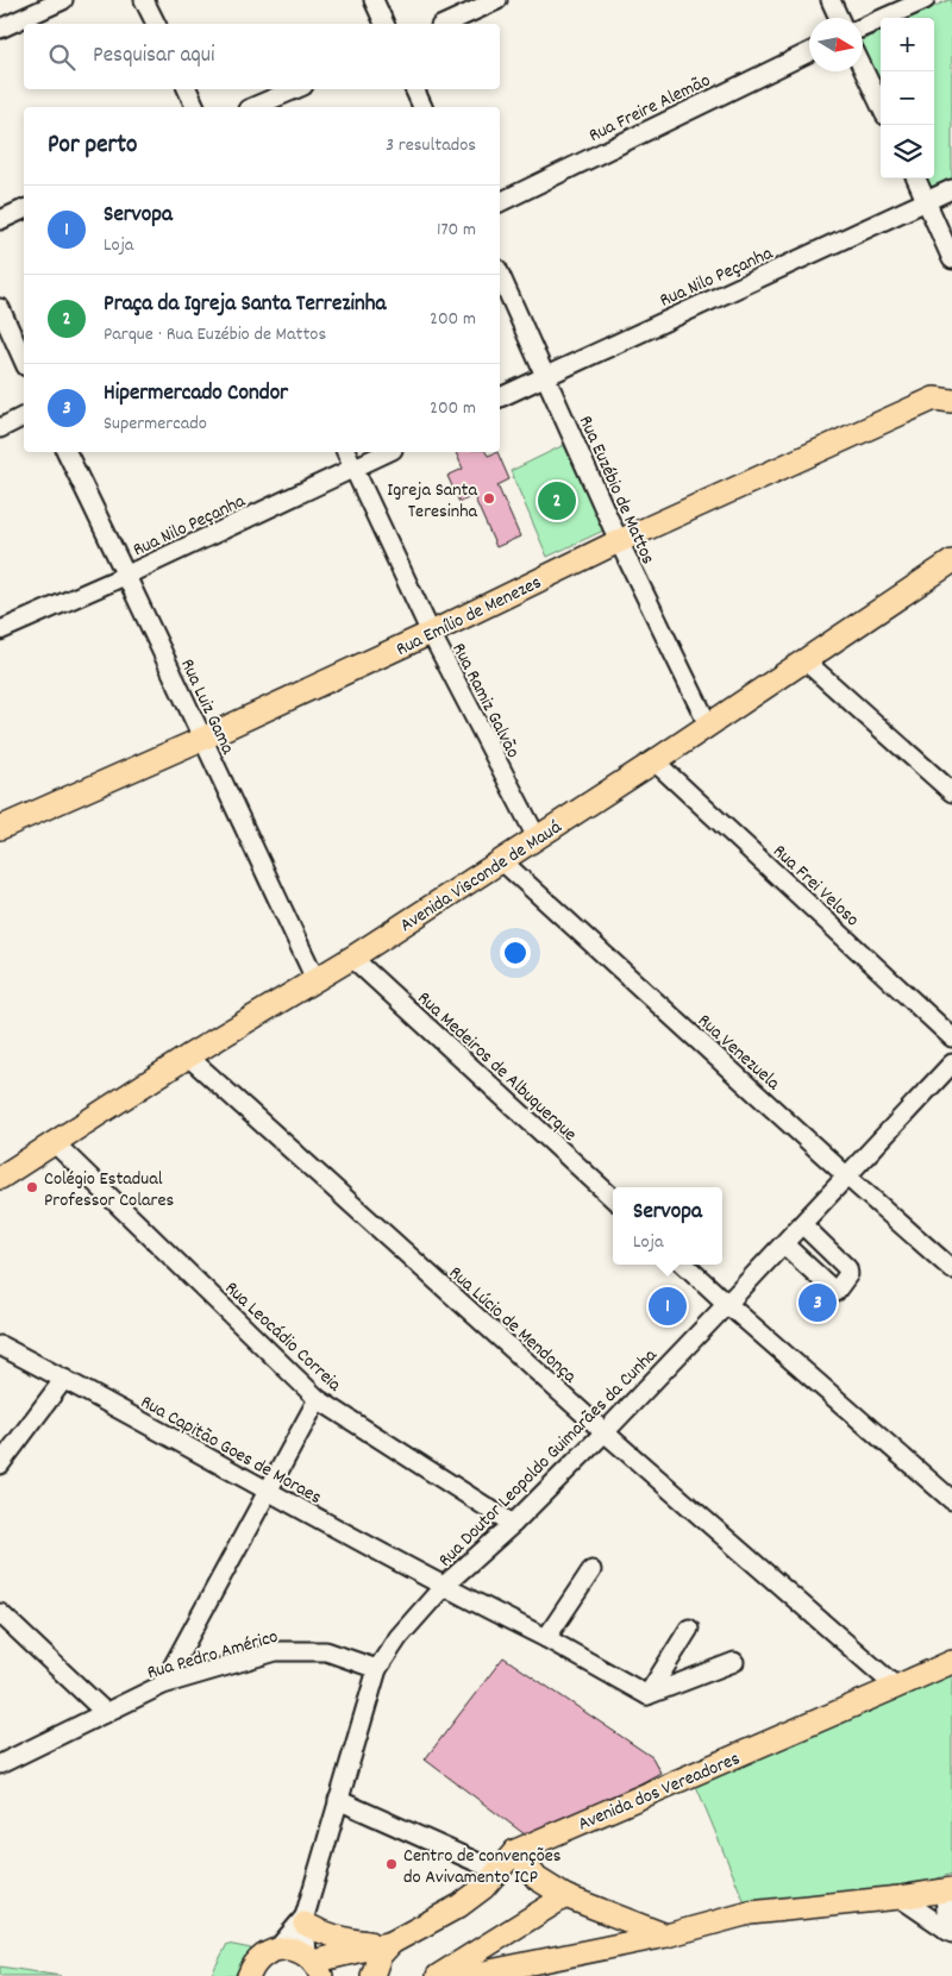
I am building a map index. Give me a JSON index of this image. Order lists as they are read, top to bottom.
{
  "streets": {
    "main road": ["Rua Emílio de Menezes", "Avenida Visconde de Mauá", "Avenida dos Vereadores"],
    "street": [
      "Rua Freire Alemão",
      "Rua Nilo Peçanha",
      "Rua Euzébio de Mattos",
      "Rua Ramiz Galvão",
      "Rua Luiz Gama",
      "Rua Frei Veloso",
      "Rua Venezuela",
      "Rua Medeiros de Albuquerque",
      "Rua Lúcio de Mendonça",
      "Rua Leocádio Correia",
      "Rua Capitão Goes de Moraes",
      "Rua Doutor Leopoldo Guimarães da Cunha",
      "Rua Pedro Américo"
    ]
  },
  "crossings": [
    ["Rua Nilo Peçanha", "Rua Euzébio de Mattos"],
    ["Rua Nilo Peçanha", "Rua Ramiz Galvão"],
    ["Rua Nilo Peçanha", "Rua Luiz Gama"],
    ["Rua Euzébio de Mattos", "Rua Emílio de Menezes"],
    ["Rua Euzébio de Mattos", "Avenida Visconde de Mauá"],
    ["Rua Emílio de Menezes", "Rua Ramiz Galvão"],
    ["Rua Emílio de Menezes", "Rua Luiz Gama"],
    ["Rua Ramiz Galvão", "Avenida Visconde de Mauá"],
    ["Rua Luiz Gama", "Avenida Visconde de Mauá"],
    ["Avenida Visconde de Mauá", "Rua Frei Veloso"],
    ["Avenida Visconde de Mauá", "Rua Venezuela"],
    ["Avenida Visconde de Mauá", "Rua Medeiros de Albuquerque"],
    ["Avenida Visconde de Mauá", "Rua Lúcio de Mendonça"],
    ["Avenida Visconde de Mauá", "Rua Leocádio Correia"],
    ["Rua Venezuela", "Rua Doutor Leopoldo Guimarães da Cunha"],
    ["Rua Lúcio de Mendonça", "Rua Doutor Leopoldo Guimarães da Cunha"],
    ["Rua Lúcio de Mendonça", "Avenida dos Vereadores"],
    ["Rua Leocádio Correia", "Rua Doutor Leopoldo Guimarães da Cunha"],
    ["Rua Capitão Goes de Moraes", "Rua Doutor Leopoldo Guimarães da Cunha"],
    ["Rua Doutor Leopoldo Guimarães da Cunha", "Rua Pedro Américo"],
    ["Rua Doutor Leopoldo Guimarães da Cunha", "Avenida dos Vereadores"]
  ],
  "places": ["Igreja Santa Teresinha", "Colégio Estadual Professor Colares", "Centro de convenções do Avivamento ICP"],
  "north": "right",
  "page": {
    "map_buttons": ["+", "−"],
    "search": "Pesquisar aqui",
    "heading": ["Por perto", "3 resultados"],
    "list": [
      {
        "mark": "1",
        "name": "Servopa",
        "note": "Loja",
        "value": "170 m"
      },
      {
        "mark": "2",
        "name": "Praça da Igreja Santa Terrezinha",
        "note": "Parque · Rua Euzébio de Mattos",
        "value": "200 m"
      },
      {
        "mark": "3",
        "name": "Hipermercado Condor",
        "note": "Supermercado",
        "value": "200 m"
      }
    ],
    "pins": ["2", "3", "1"],
    "popup": ["Servopa", "Loja"]
  }
}
